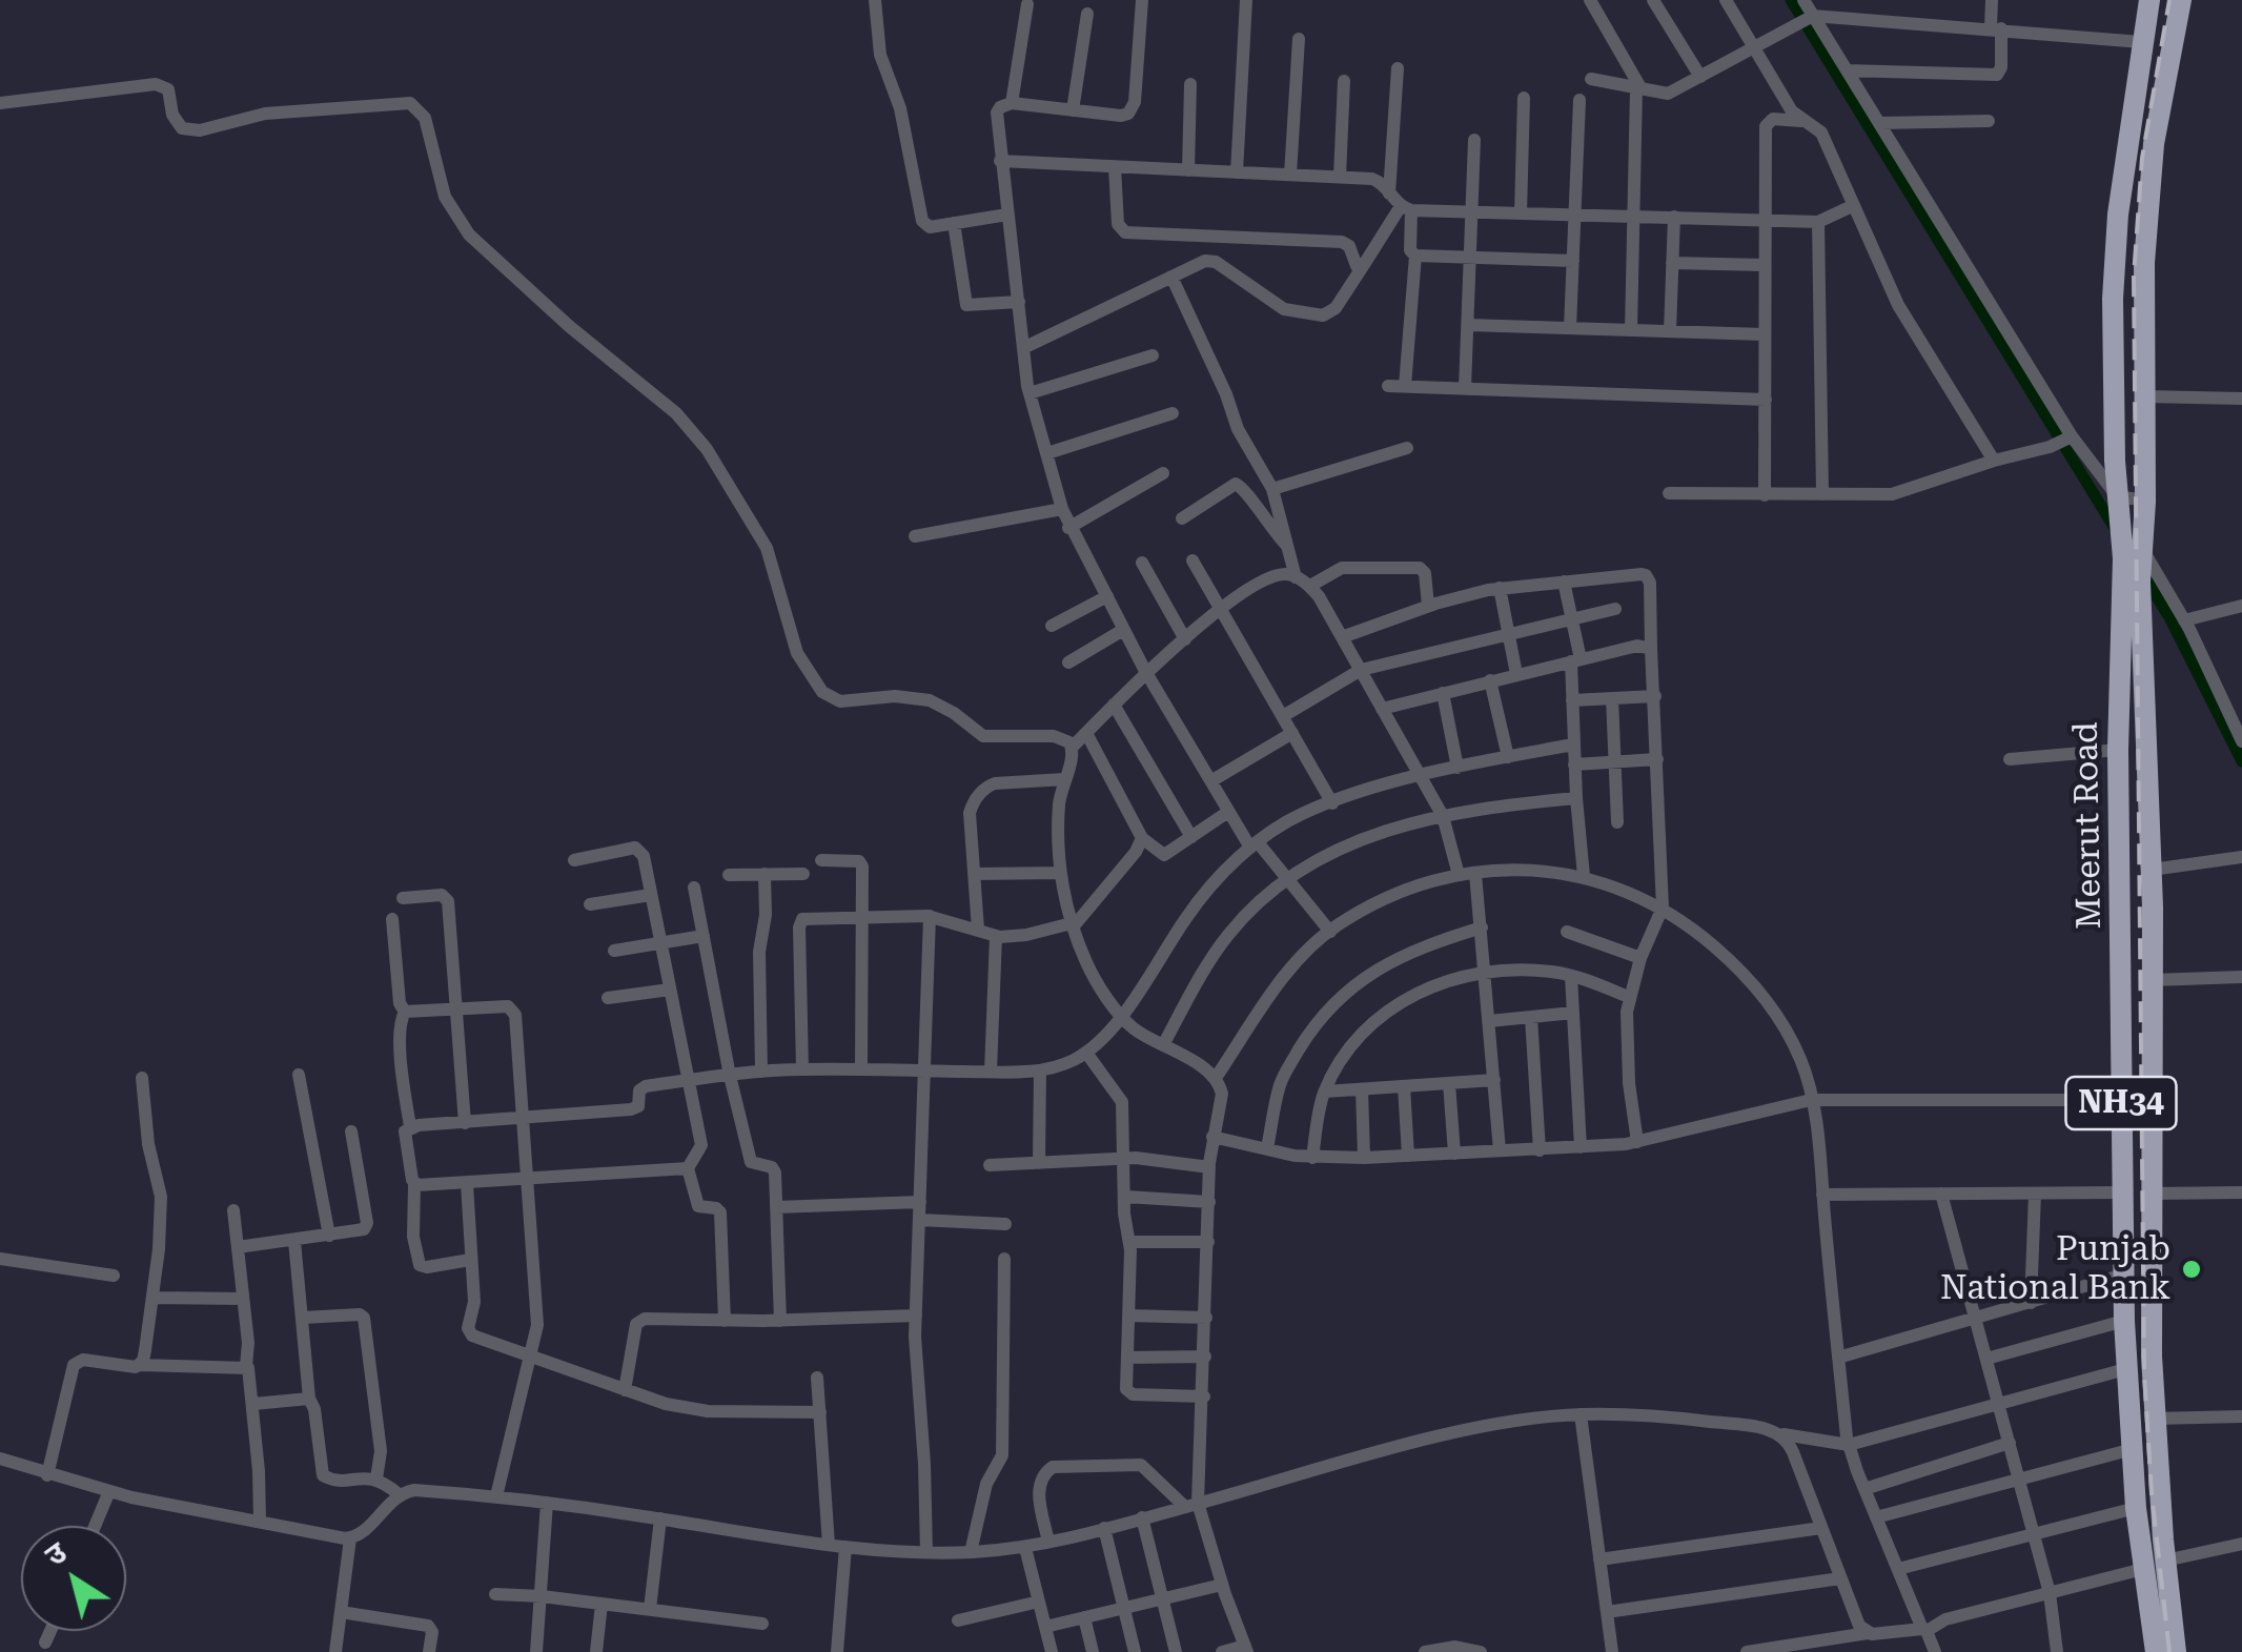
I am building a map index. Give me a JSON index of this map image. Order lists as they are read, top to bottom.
{
  "streets": {
    "highway": ["Meerut Road", "NH34"]
  },
  "places": ["Punjab National Bank"],
  "north": "top left"
}
